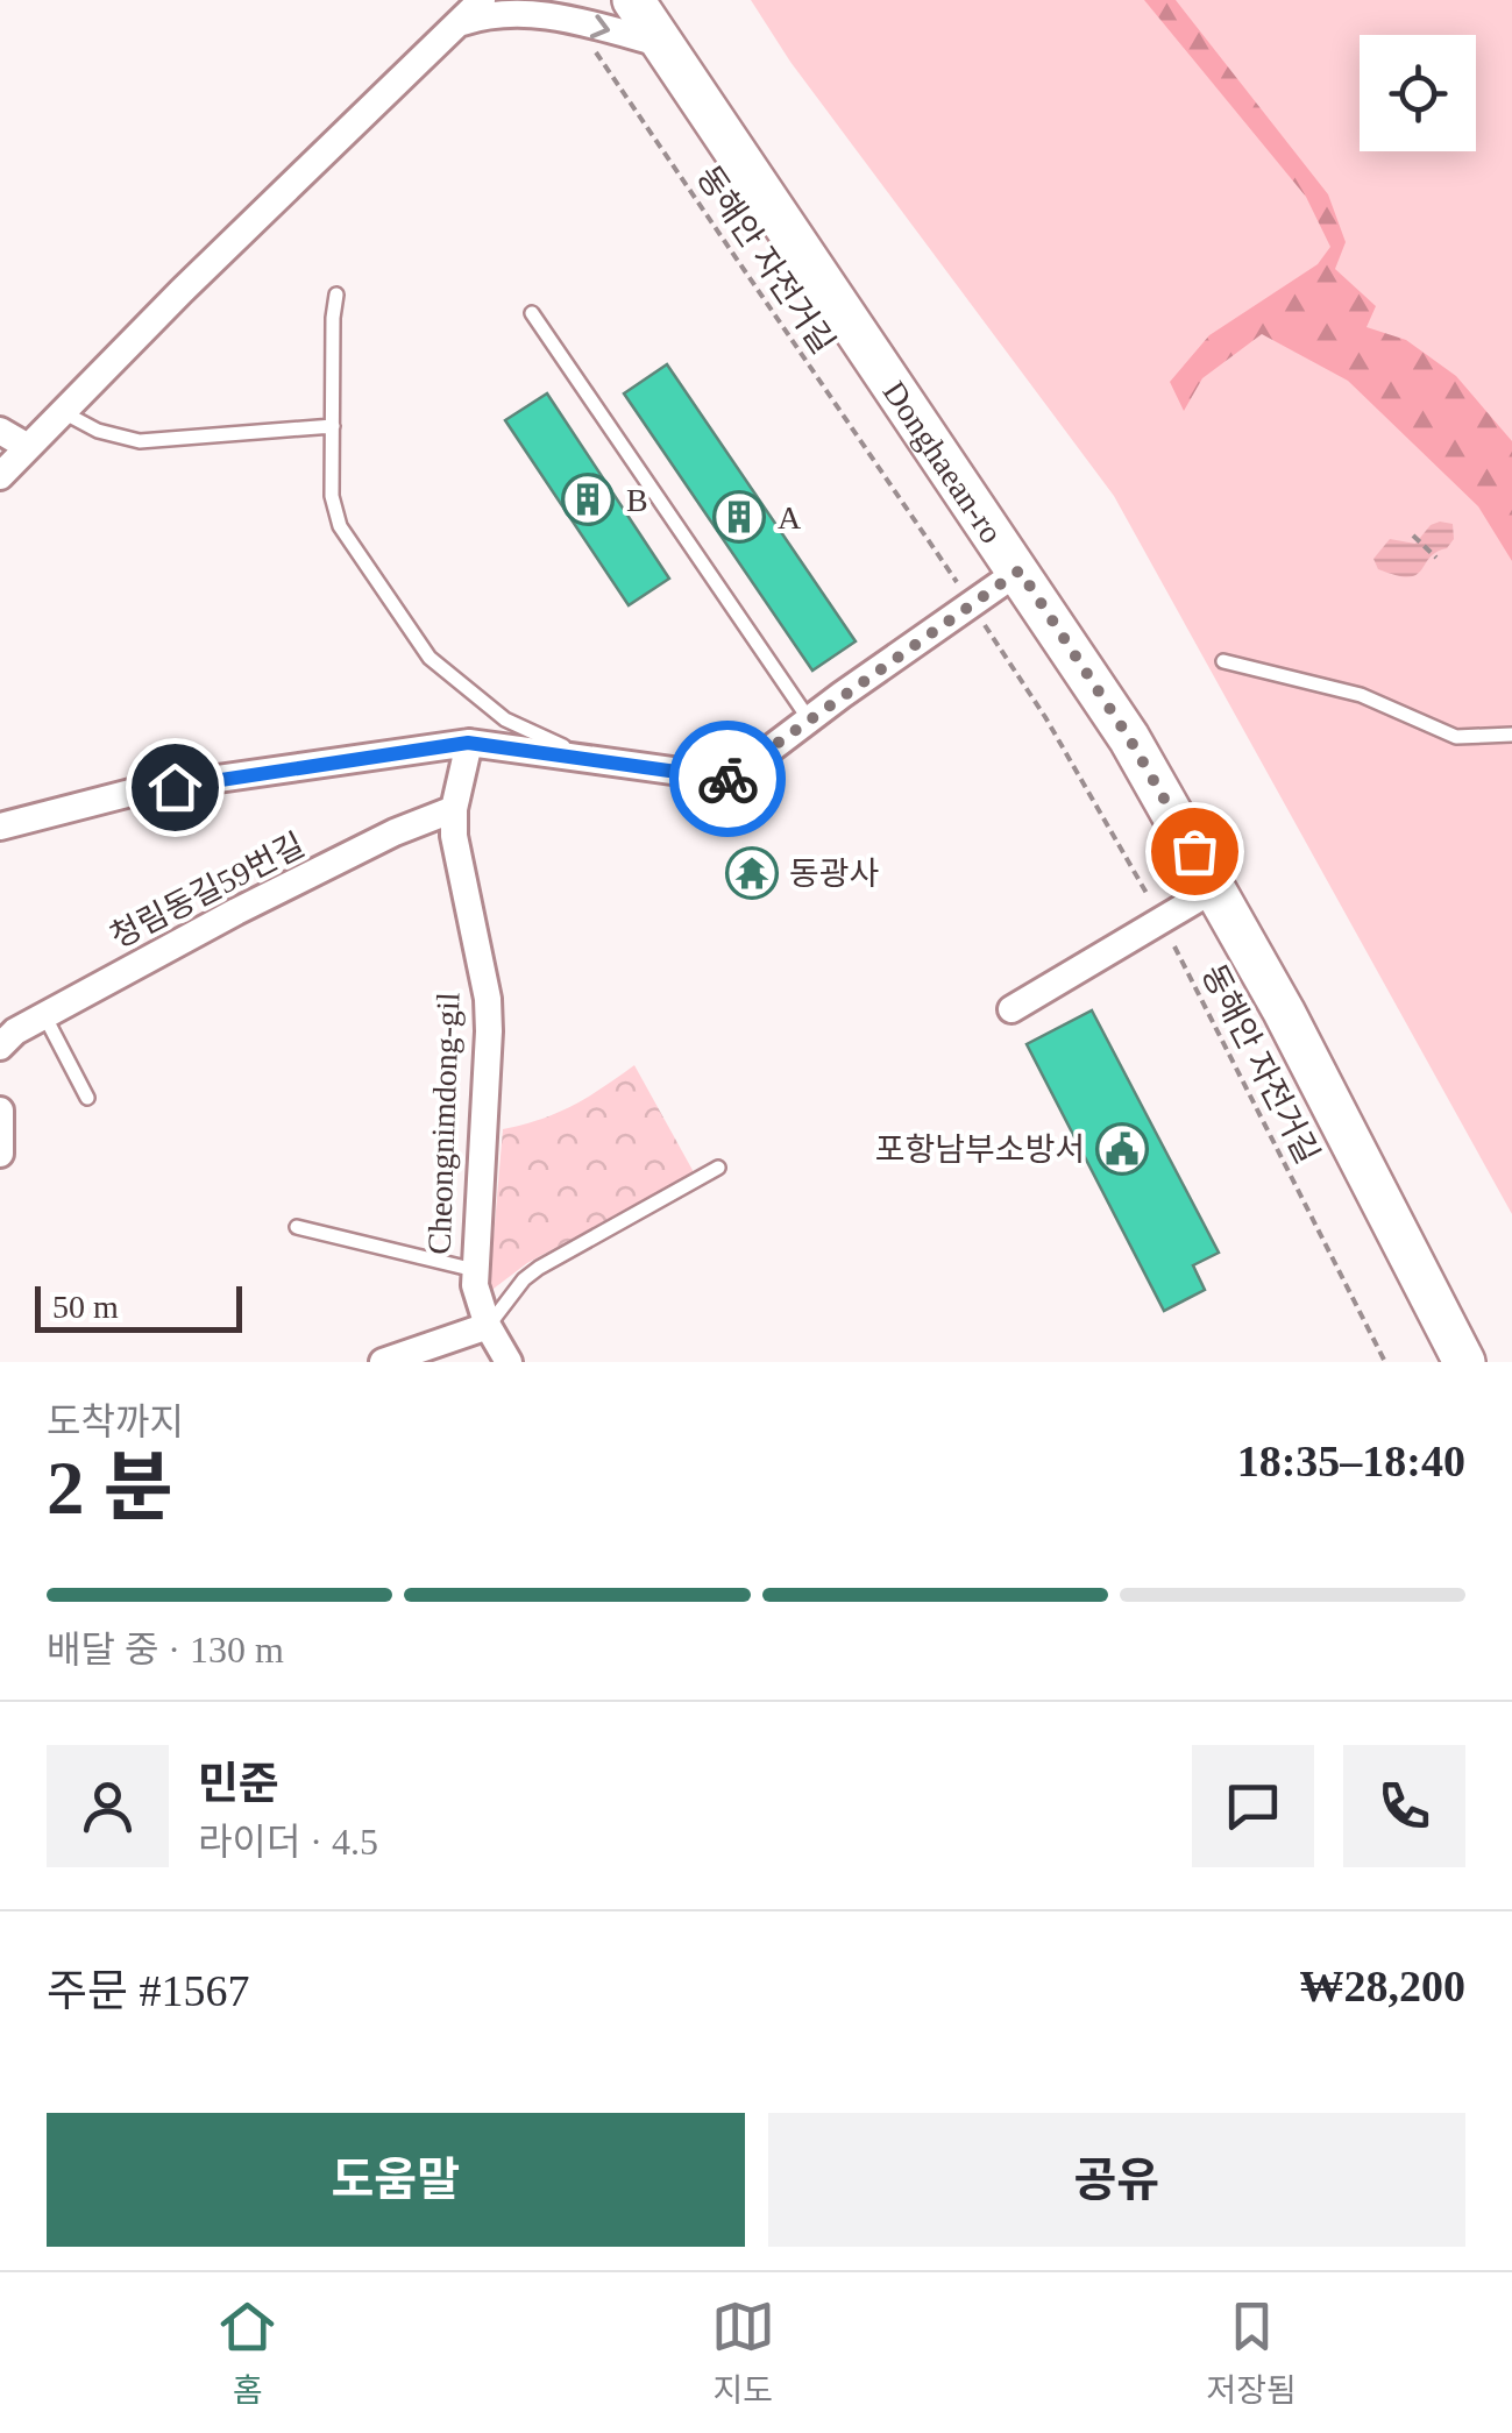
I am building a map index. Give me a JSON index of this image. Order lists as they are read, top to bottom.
{
  "streets": {
    "main road": ["Donghaean-ro"],
    "street": ["청림동길59번길", "Cheongnimdong-gil"],
    "path": ["동해안 자전거길"]
  },
  "crossings": [
    ["청림동길59번길", "Cheongnimdong-gil"]
  ],
  "places": {
    "building": ["B", "A"],
    "temple": ["동광사"],
    "public building": ["포항남부소방서"]
  },
  "scale_bar": "50 m",
  "page": {
    "scale": "50 m",
    "heading": ["2 분", "도착까지", "18:35–18:40"],
    "panel": [
      "민준",
      "라이더 · 4.5",
      "주문 #1567",
      "₩28,200"
    ],
    "bar": "배달 중 · 130 m",
    "buttons": ["도움말", "공유"],
    "tabs": ["홈", "지도", "저장됨"]
  }
}
